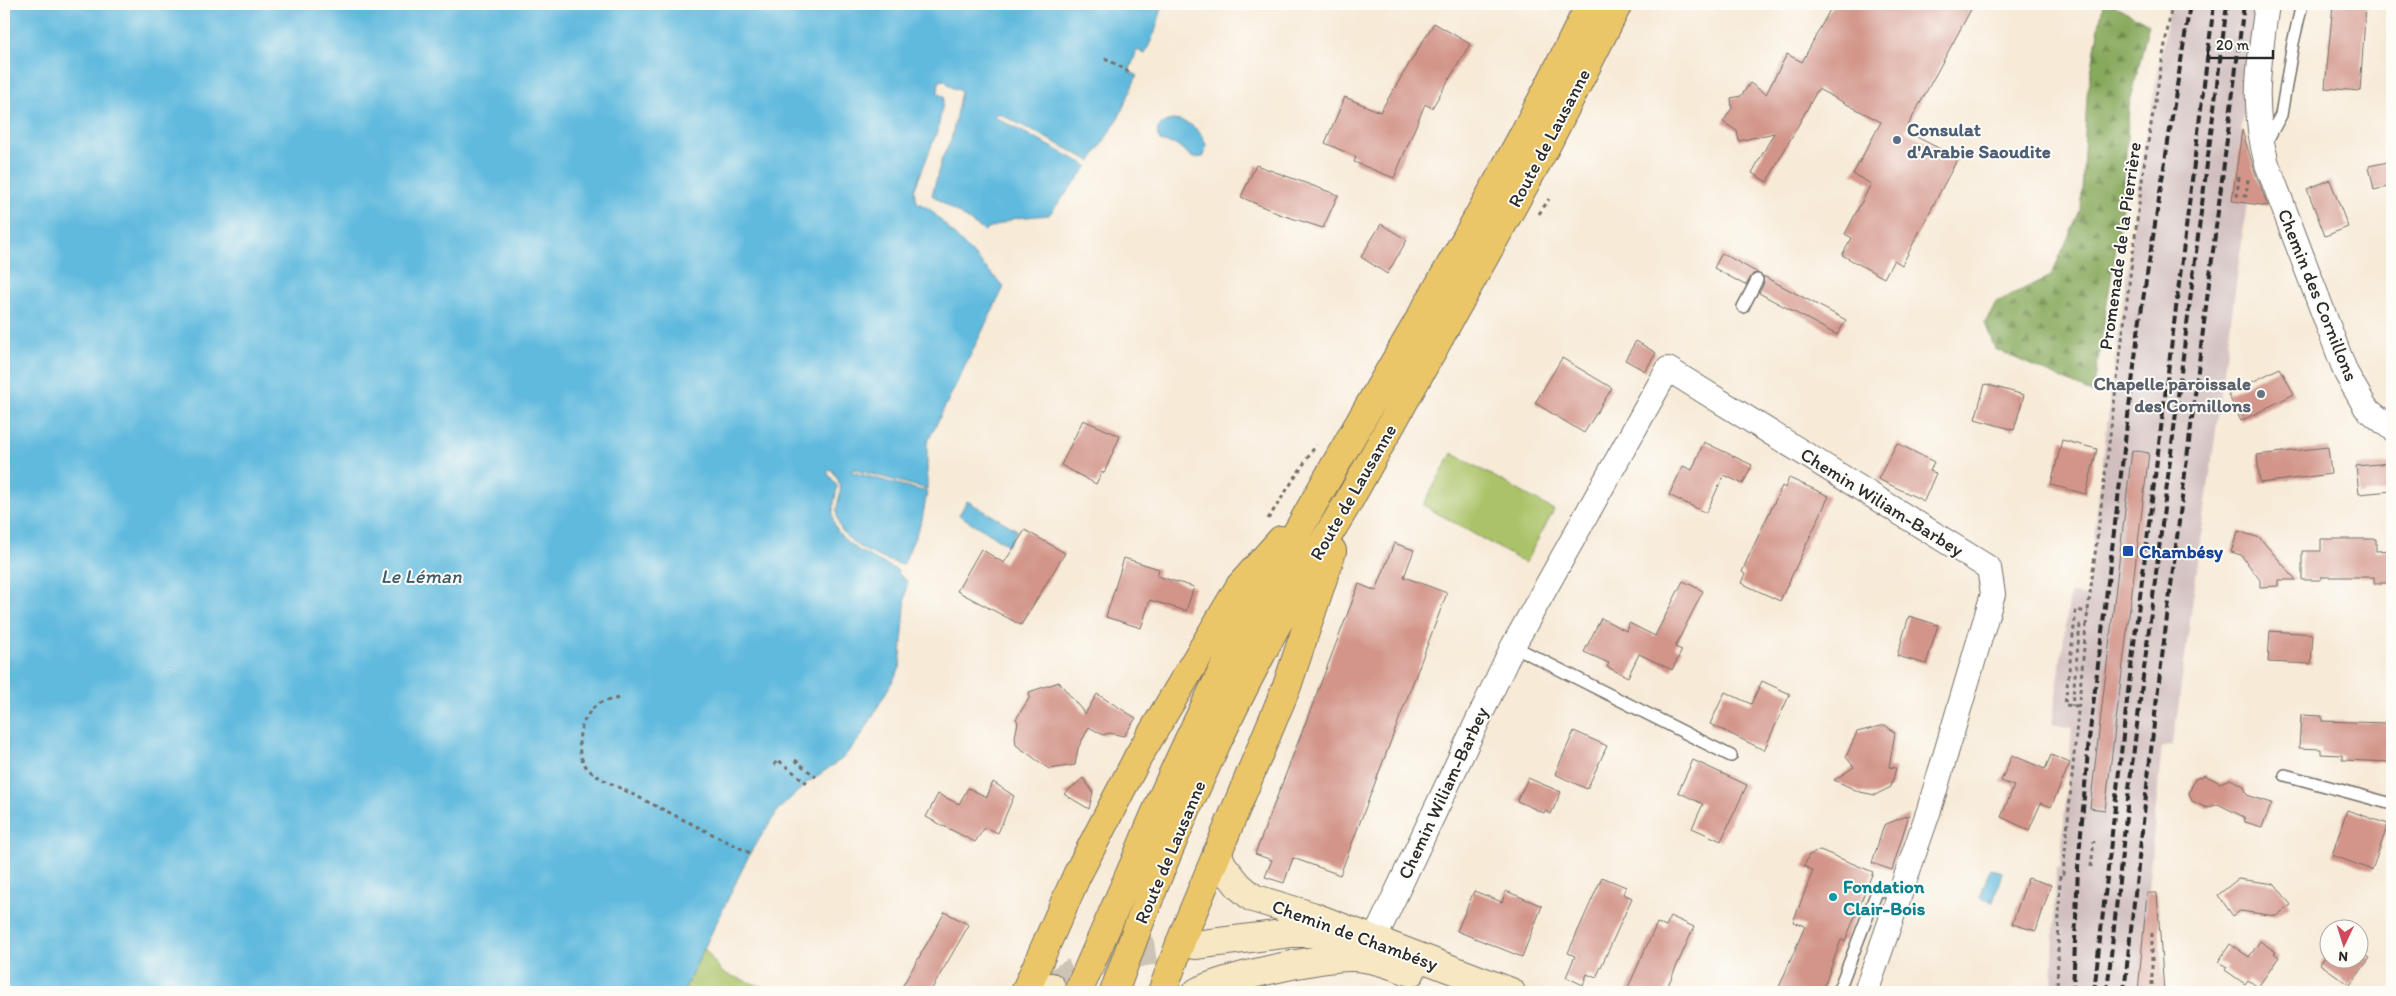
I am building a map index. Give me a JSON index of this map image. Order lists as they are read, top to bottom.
{
  "streets": {
    "main road": ["Route de Lausanne"],
    "street": ["Chemin des Cornillons", "Chemin Wiliam-Barbey", "Chemin de Chambésy"],
    "path": ["Promenade de la Pierrière"]
  },
  "crossings": [
    ["Chemin Wiliam-Barbey", "Chemin de Chambésy"]
  ],
  "water": ["Le Léman"],
  "places": {
    "other": ["Consulat d'Arabie Saoudite", "Chapelle paroissale des Cornillons", "Fondation Clair-Bois"],
    "transit": ["Chambésy"]
  },
  "scale_bar": "20 m",
  "north": "bottom"
}
